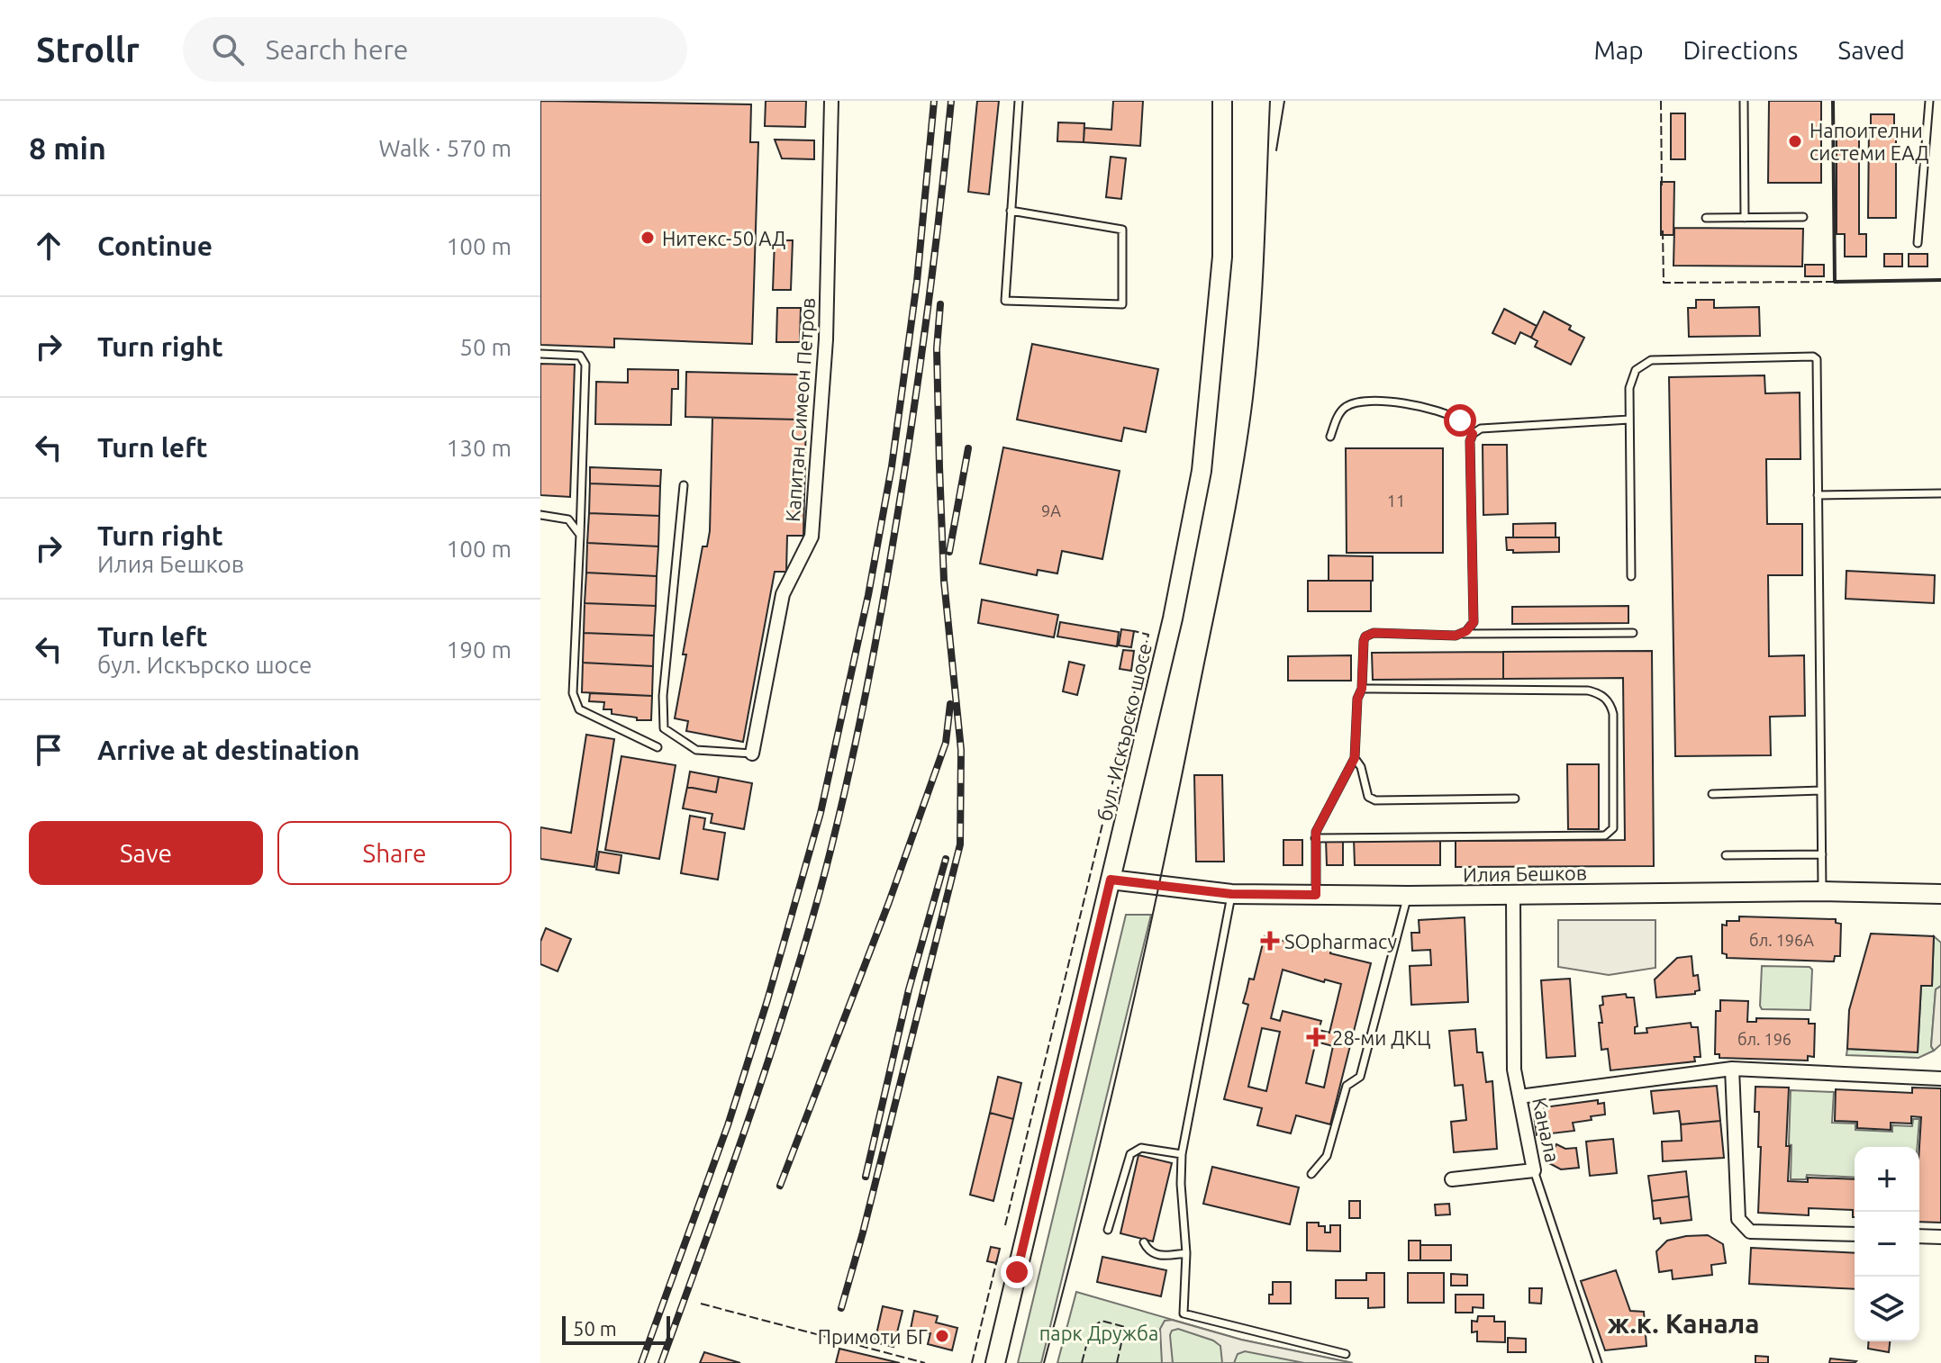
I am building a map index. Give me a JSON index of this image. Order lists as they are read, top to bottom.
{
  "streets": {
    "main road": ["бул. Искърско шосе", "Илия Бешков"],
    "street": ["Капитан Симеон Петров", "Канала"]
  },
  "crossings": [
    ["бул. Искърско шосе", "Илия Бешков"],
    ["Илия Бешков", "Канала"]
  ],
  "districts": ["ж.к. Канала"],
  "parks": ["парк Дружба"],
  "places": {
    "other": ["Напоителни системи ЕАД", "Нитекс-50 АД", "Примоти БГ"],
    "health": ["SOpharmacy", "28-ми ДКЦ"]
  },
  "house_numbers": [
    "11",
    "9A",
    "бл. 196А",
    "бл. 196"
  ],
  "scale_bar": "50 m",
  "page": {
    "header": "Strollr",
    "search": "Search here",
    "nav": ["Map", "Directions", "Saved"],
    "heading": ["8 min", "Walk · 570 m"],
    "list": [
      ["Continue", "100 m"],
      ["Turn right", "50 m"],
      ["Turn left", "130 m"],
      ["Turn right", "Илия Бешков", "100 m"],
      ["Turn left", "бул. Искърско шосе", "190 m"],
      "Arrive at destination"
    ],
    "buttons": ["Save", "Share"],
    "map_buttons": ["+", "−"],
    "scale": "50 m"
  }
}
